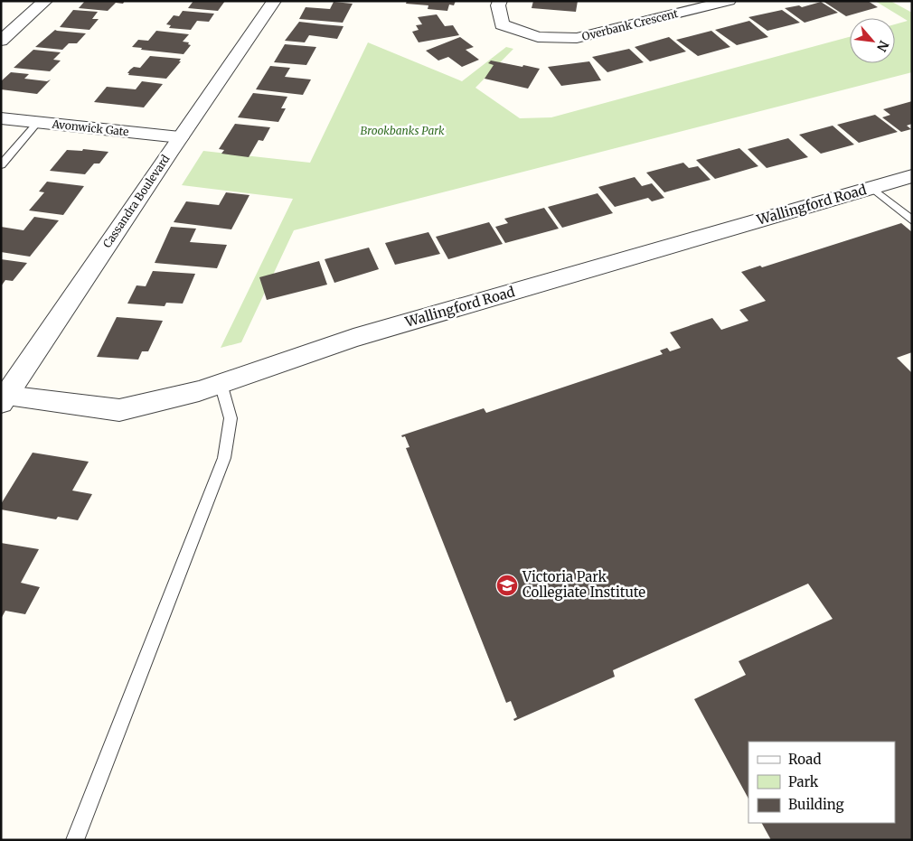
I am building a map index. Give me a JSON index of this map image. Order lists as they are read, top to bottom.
{
  "streets": {
    "street": [
      "Overbank Crescent",
      "Avonwick Gate",
      "Cassandra Boulevard",
      "Wallingford Road"
    ]
  },
  "crossings": [
    ["Avonwick Gate", "Cassandra Boulevard"],
    ["Cassandra Boulevard", "Wallingford Road"]
  ],
  "parks": ["Brookbanks Park"],
  "places": {
    "school or university": ["Victoria Park Collegiate Institute"]
  },
  "legend": ["Road", "Park", "Building"],
  "north": "bottom right"
}
